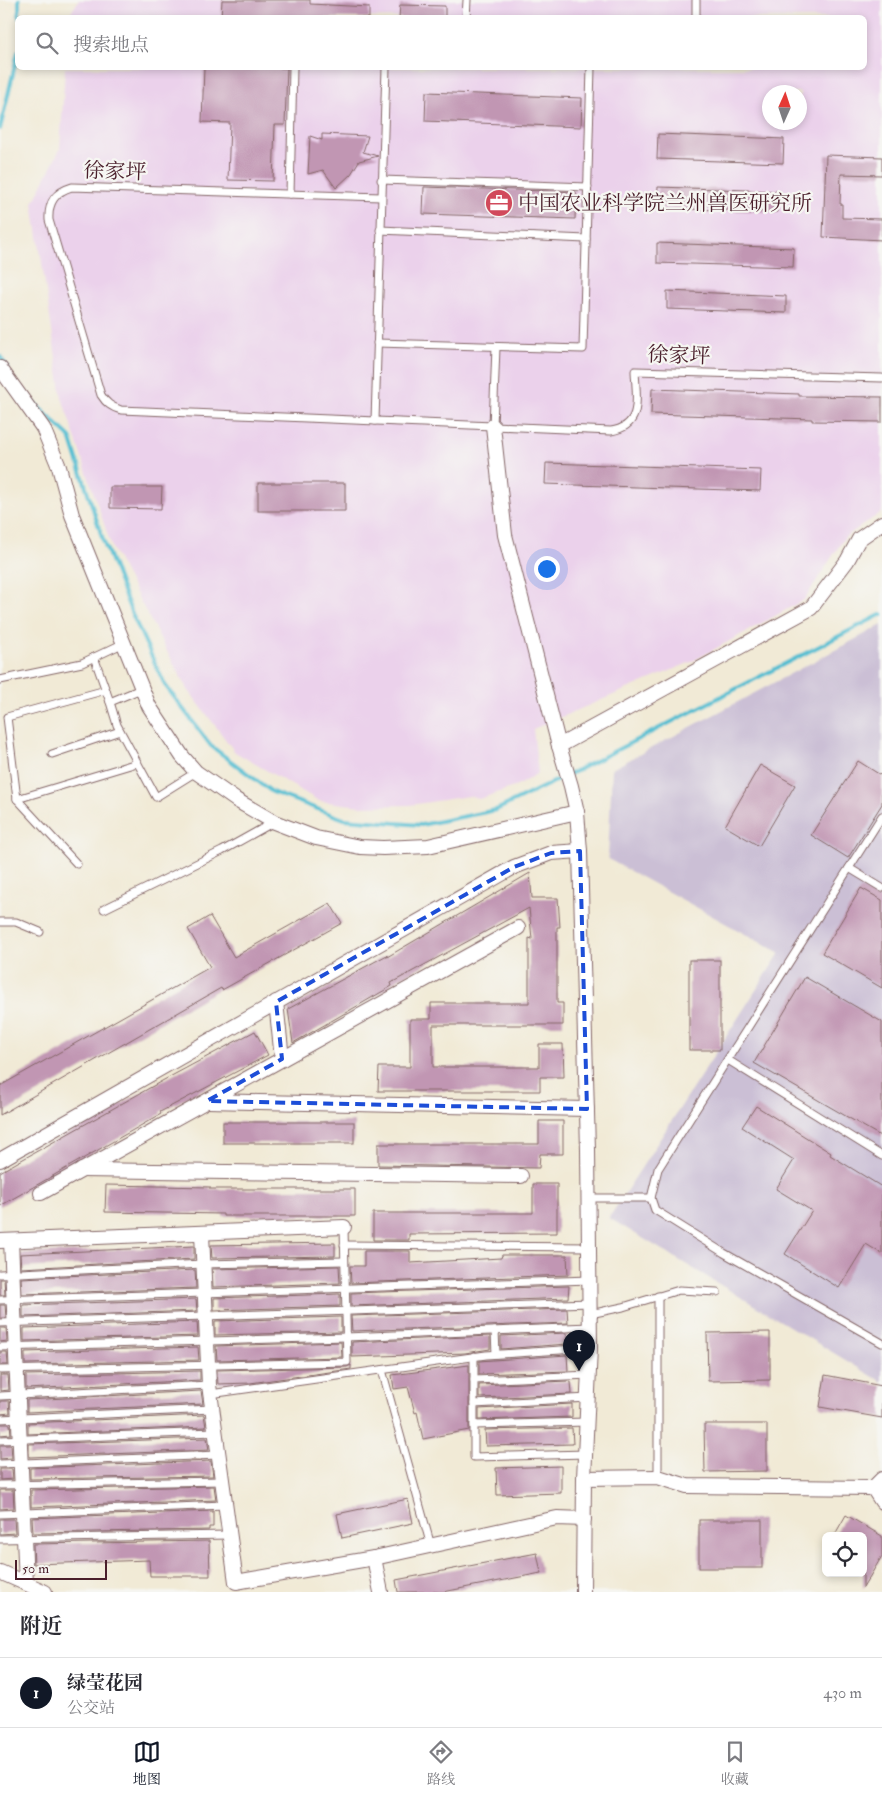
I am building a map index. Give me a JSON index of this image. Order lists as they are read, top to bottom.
{
  "streets": {
    "lane": ["徐家坪"]
  },
  "places": {
    "office": ["中国农业科学院兰州兽医研究所"]
  },
  "scale_bar": "50 m",
  "north": "top",
  "page": {
    "search": "搜索地点",
    "pins": "1",
    "scale": "50 m",
    "heading": "附近",
    "list": [
      {
        "mark": "1",
        "name": "绿莹花园",
        "note": "公交站",
        "value": "430 m"
      }
    ],
    "nav": ["地图", "路线", "收藏"]
  }
}
